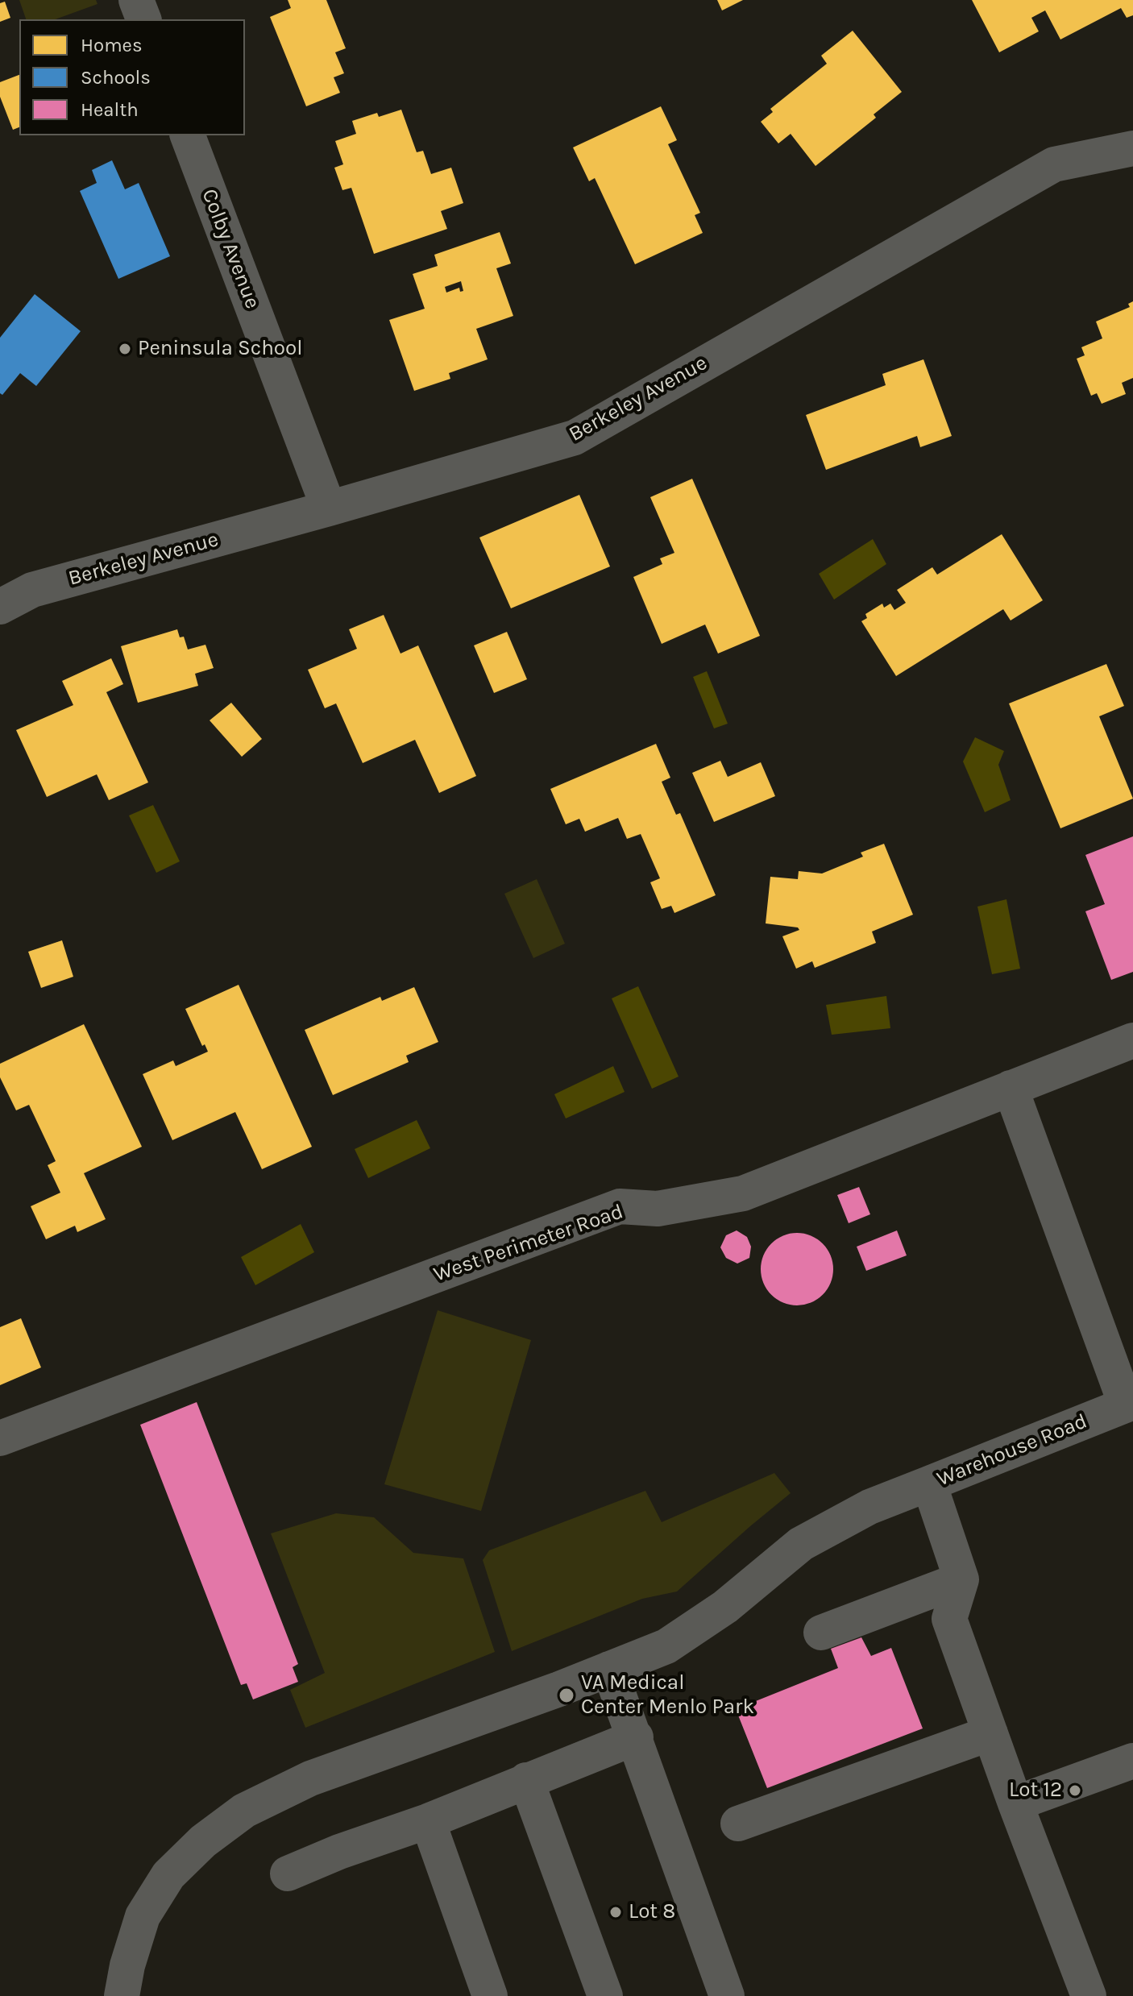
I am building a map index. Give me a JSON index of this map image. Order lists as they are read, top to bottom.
{
  "streets": {
    "street": [
      "Colby Avenue",
      "Berkeley Avenue",
      "West Perimeter Road",
      "Warehouse Road"
    ]
  },
  "crossings": [
    ["Colby Avenue", "Berkeley Avenue"]
  ],
  "places": [
    "Peninsula School",
    "VA Medical Center Menlo Park",
    "Lot 12",
    "Lot 8"
  ],
  "legend": ["Homes", "Schools", "Health"]
}
